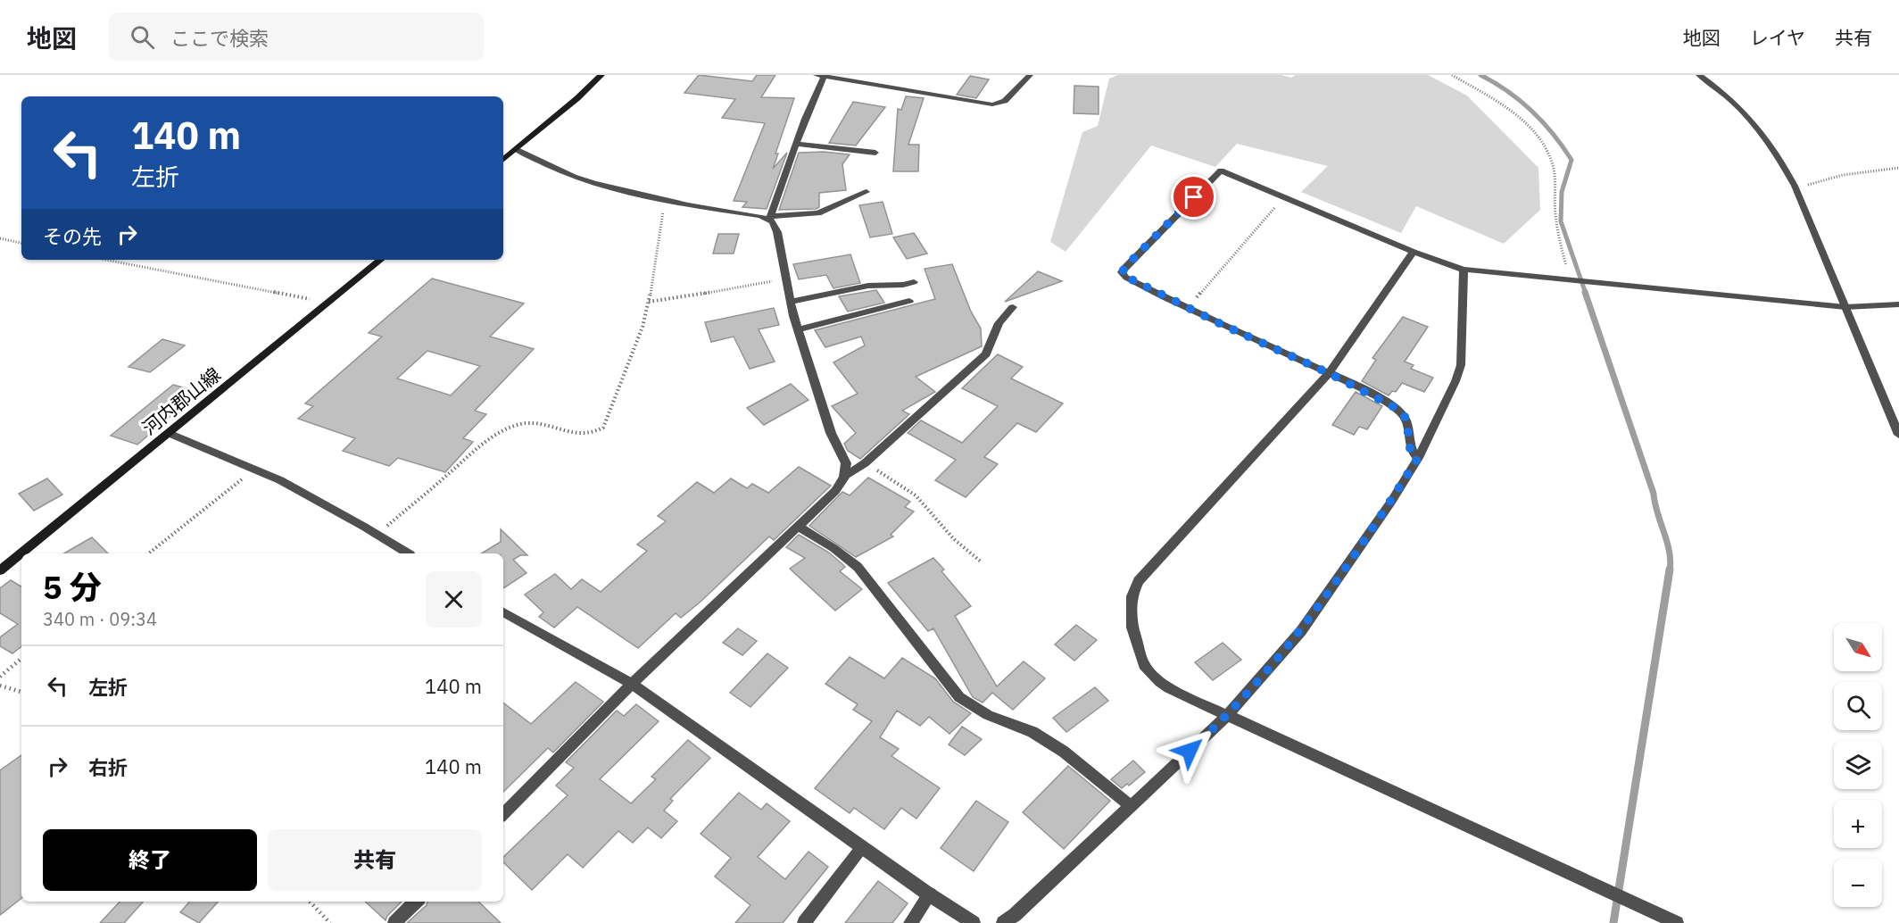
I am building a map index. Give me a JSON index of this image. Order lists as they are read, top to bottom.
{
  "streets": {
    "main road": ["河内郡山線"]
  },
  "north": "bottom right",
  "page": {
    "header": "地図",
    "search": "ここで検索",
    "nav": ["地図", "レイヤ", "共有"],
    "turn": ["140 m", "左折"],
    "then": "その先",
    "heading": ["5 分", "340 m · 09:34"],
    "map_buttons": ["+", "−"],
    "list": [
      {
        "name": "左折",
        "value": "140 m"
      },
      {
        "name": "右折",
        "value": "140 m"
      }
    ],
    "buttons": ["終了", "共有"]
  }
}
